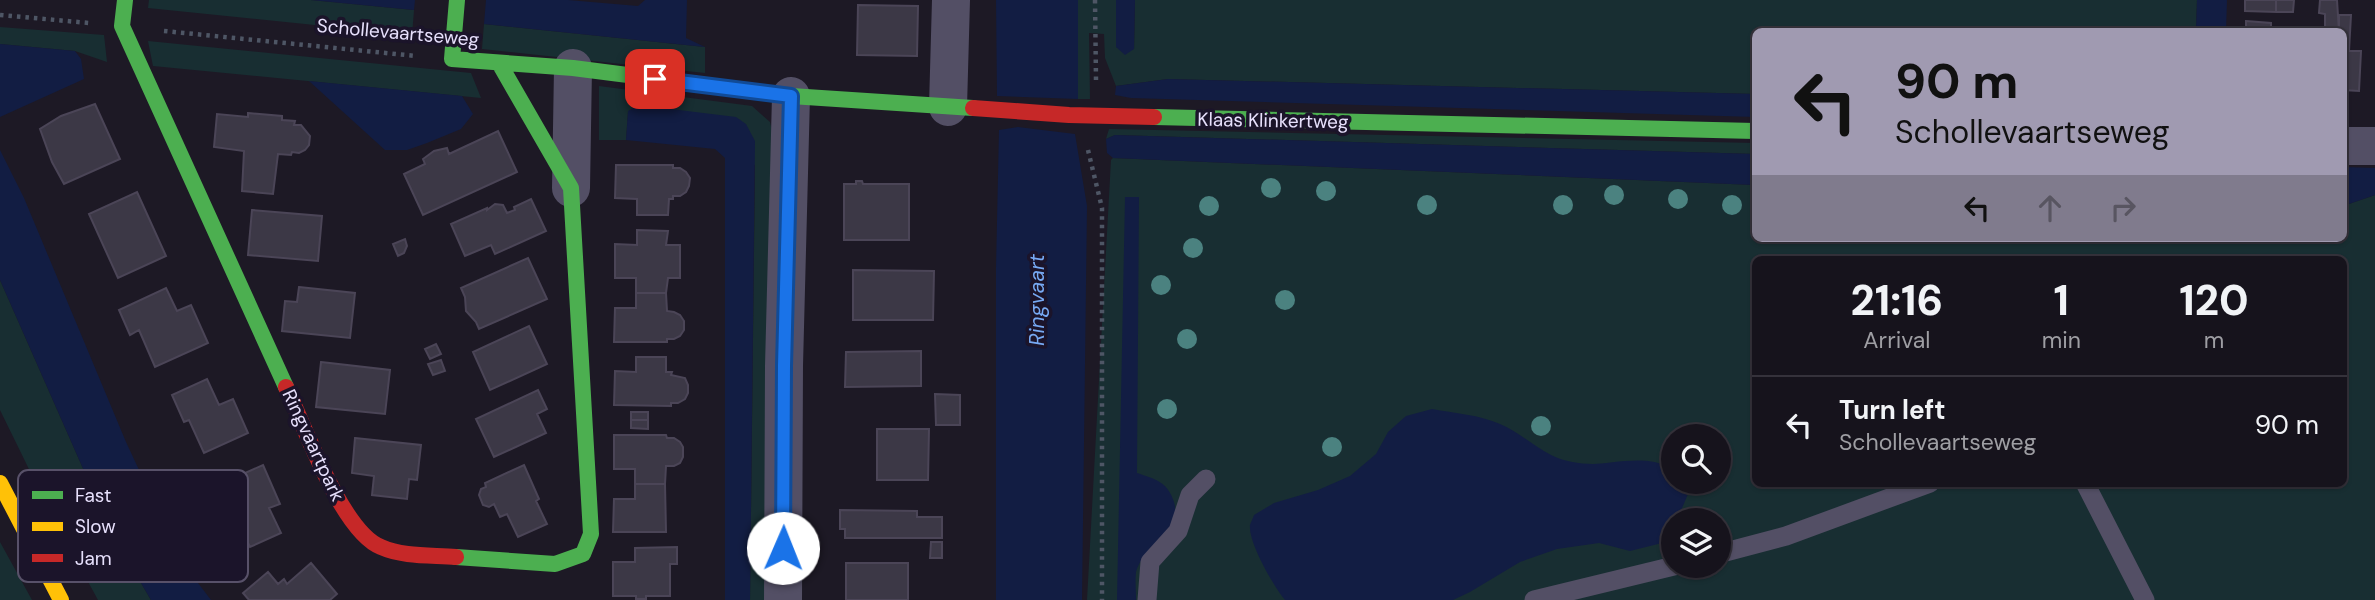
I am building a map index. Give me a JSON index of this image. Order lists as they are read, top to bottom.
{
  "streets": {
    "street": ["Schollevaartseweg", "Klaas Klinkertweg", "Ringvaartpark"]
  },
  "crossings": [
    ["Schollevaartseweg", "Klaas Klinkertweg"],
    ["Schollevaartseweg", "Ringvaartpark"]
  ],
  "water": ["Ringvaart"],
  "legend": ["Fast", "Slow", "Jam"],
  "page": {
    "turn": ["90 m", "Schollevaartseweg"],
    "eta": [
      "21:16",
      "Arrival",
      "1",
      "min",
      "120",
      "m"
    ],
    "list": [
      {
        "name": "Turn left",
        "note": "Schollevaartseweg",
        "value": "90 m"
      }
    ]
  }
}
